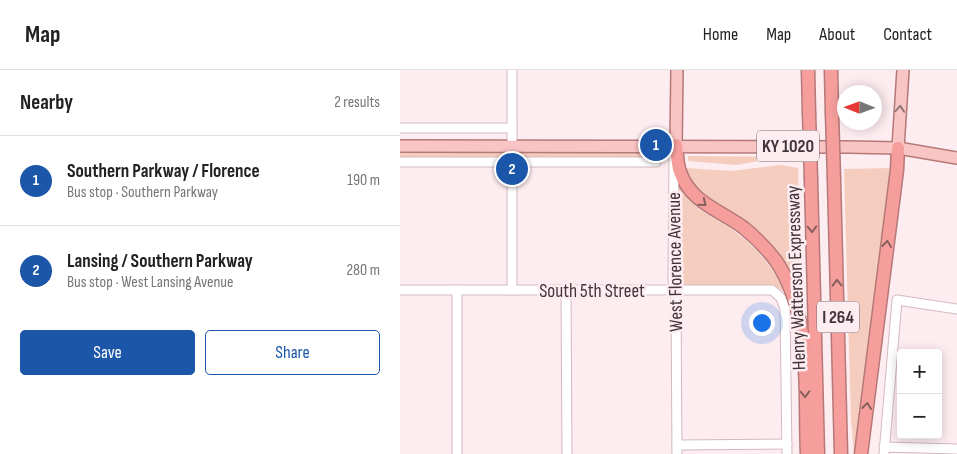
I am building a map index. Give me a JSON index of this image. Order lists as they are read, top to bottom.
{
  "streets": {
    "highway": ["Henry Watterson Expressway", "I 264"],
    "main road": ["KY 1020", "West Florence Avenue"],
    "street": ["South 5th Street"]
  },
  "crossings": [
    ["KY 1020", "West Florence Avenue"],
    ["West Florence Avenue", "South 5th Street"]
  ],
  "north": "left",
  "page": {
    "header": "Map",
    "nav": [
      "Home",
      "Map",
      "About",
      "Contact"
    ],
    "heading": ["Nearby", "2 results"],
    "pins": ["1", "2"],
    "list": [
      {
        "mark": "1",
        "name": "Southern Parkway / Florence",
        "note": "Bus stop · Southern Parkway",
        "value": "190 m"
      },
      {
        "mark": "2",
        "name": "Lansing / Southern Parkway",
        "note": "Bus stop · West Lansing Avenue",
        "value": "280 m"
      }
    ],
    "buttons": ["Save", "Share"],
    "map_buttons": ["+", "−"]
  }
}
